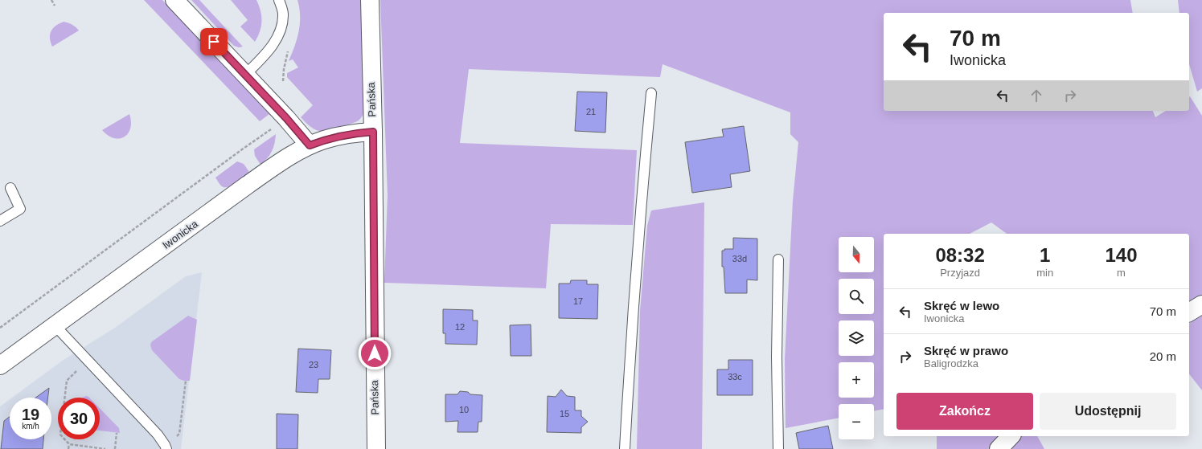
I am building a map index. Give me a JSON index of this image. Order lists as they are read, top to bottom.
{
  "streets": {
    "street": ["Pańska", "Iwonicka"]
  },
  "crossings": [
    ["Pańska", "Iwonicka"]
  ],
  "house_numbers": [
    "21",
    "33d",
    "17",
    "12",
    "23",
    "33c",
    "10",
    "15"
  ],
  "north": "bottom",
  "page": {
    "turn": ["70 m", "Iwonicka"],
    "eta": [
      "08:32",
      "Przyjazd",
      "1",
      "min",
      "140",
      "m"
    ],
    "map_buttons": ["+", "−"],
    "list": [
      {
        "name": "Skręć w lewo",
        "note": "Iwonicka",
        "value": "70 m"
      },
      {
        "name": "Skręć w prawo",
        "note": "Baligrodzka",
        "value": "20 m"
      }
    ],
    "buttons": ["Zakończ", "Udostępnij"],
    "speed": "19 km/h",
    "limit": "30"
  }
}
